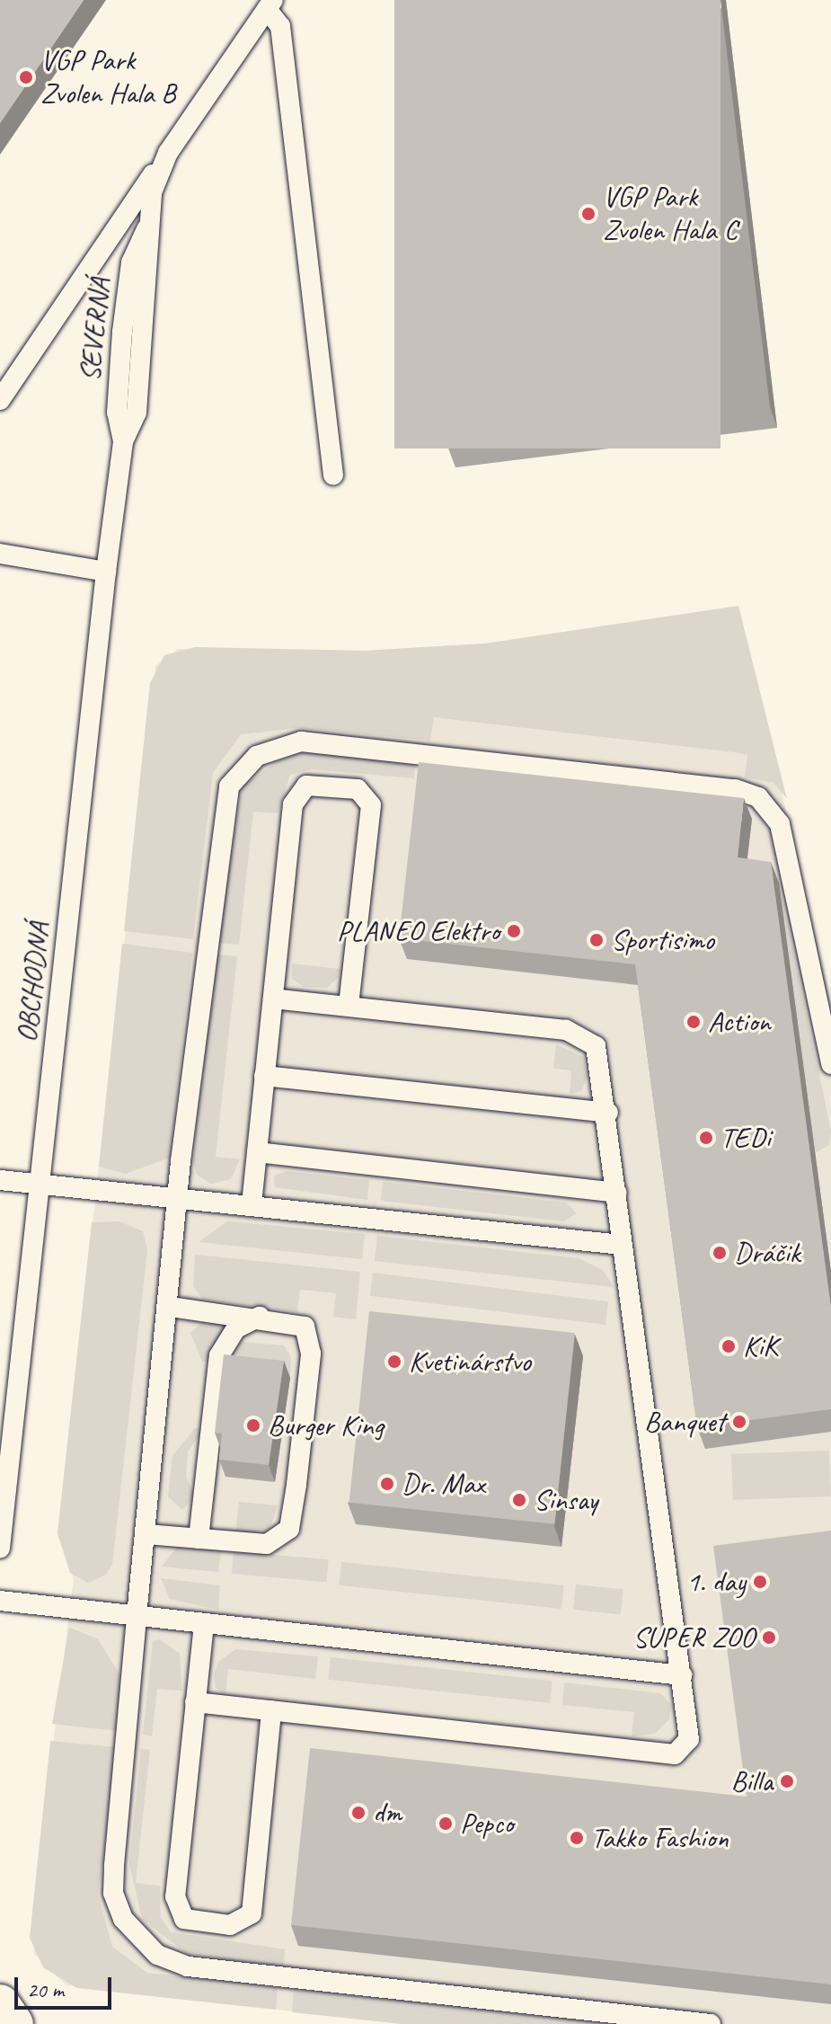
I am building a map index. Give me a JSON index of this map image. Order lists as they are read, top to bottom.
{
  "streets": {
    "lane": ["SEVERNÁ", "OBCHODNÁ"]
  },
  "crossings": [
    ["SEVERNÁ", "OBCHODNÁ"]
  ],
  "places": [
    "VGP Park Zvolen Hala B",
    "VGP Park Zvolen Hala C",
    "PLANEO Elektro",
    "Sportisimo",
    "Action",
    "TEDi",
    "Dráčik",
    "KiK",
    "Kvetinárstvo",
    "Banquet",
    "Burger King",
    "Dr. Max",
    "Sinsay",
    "1. day",
    "SUPER ZOO",
    "Billa",
    "dm",
    "Pepco",
    "Takko Fashion"
  ],
  "scale_bar": "20 m"
}
